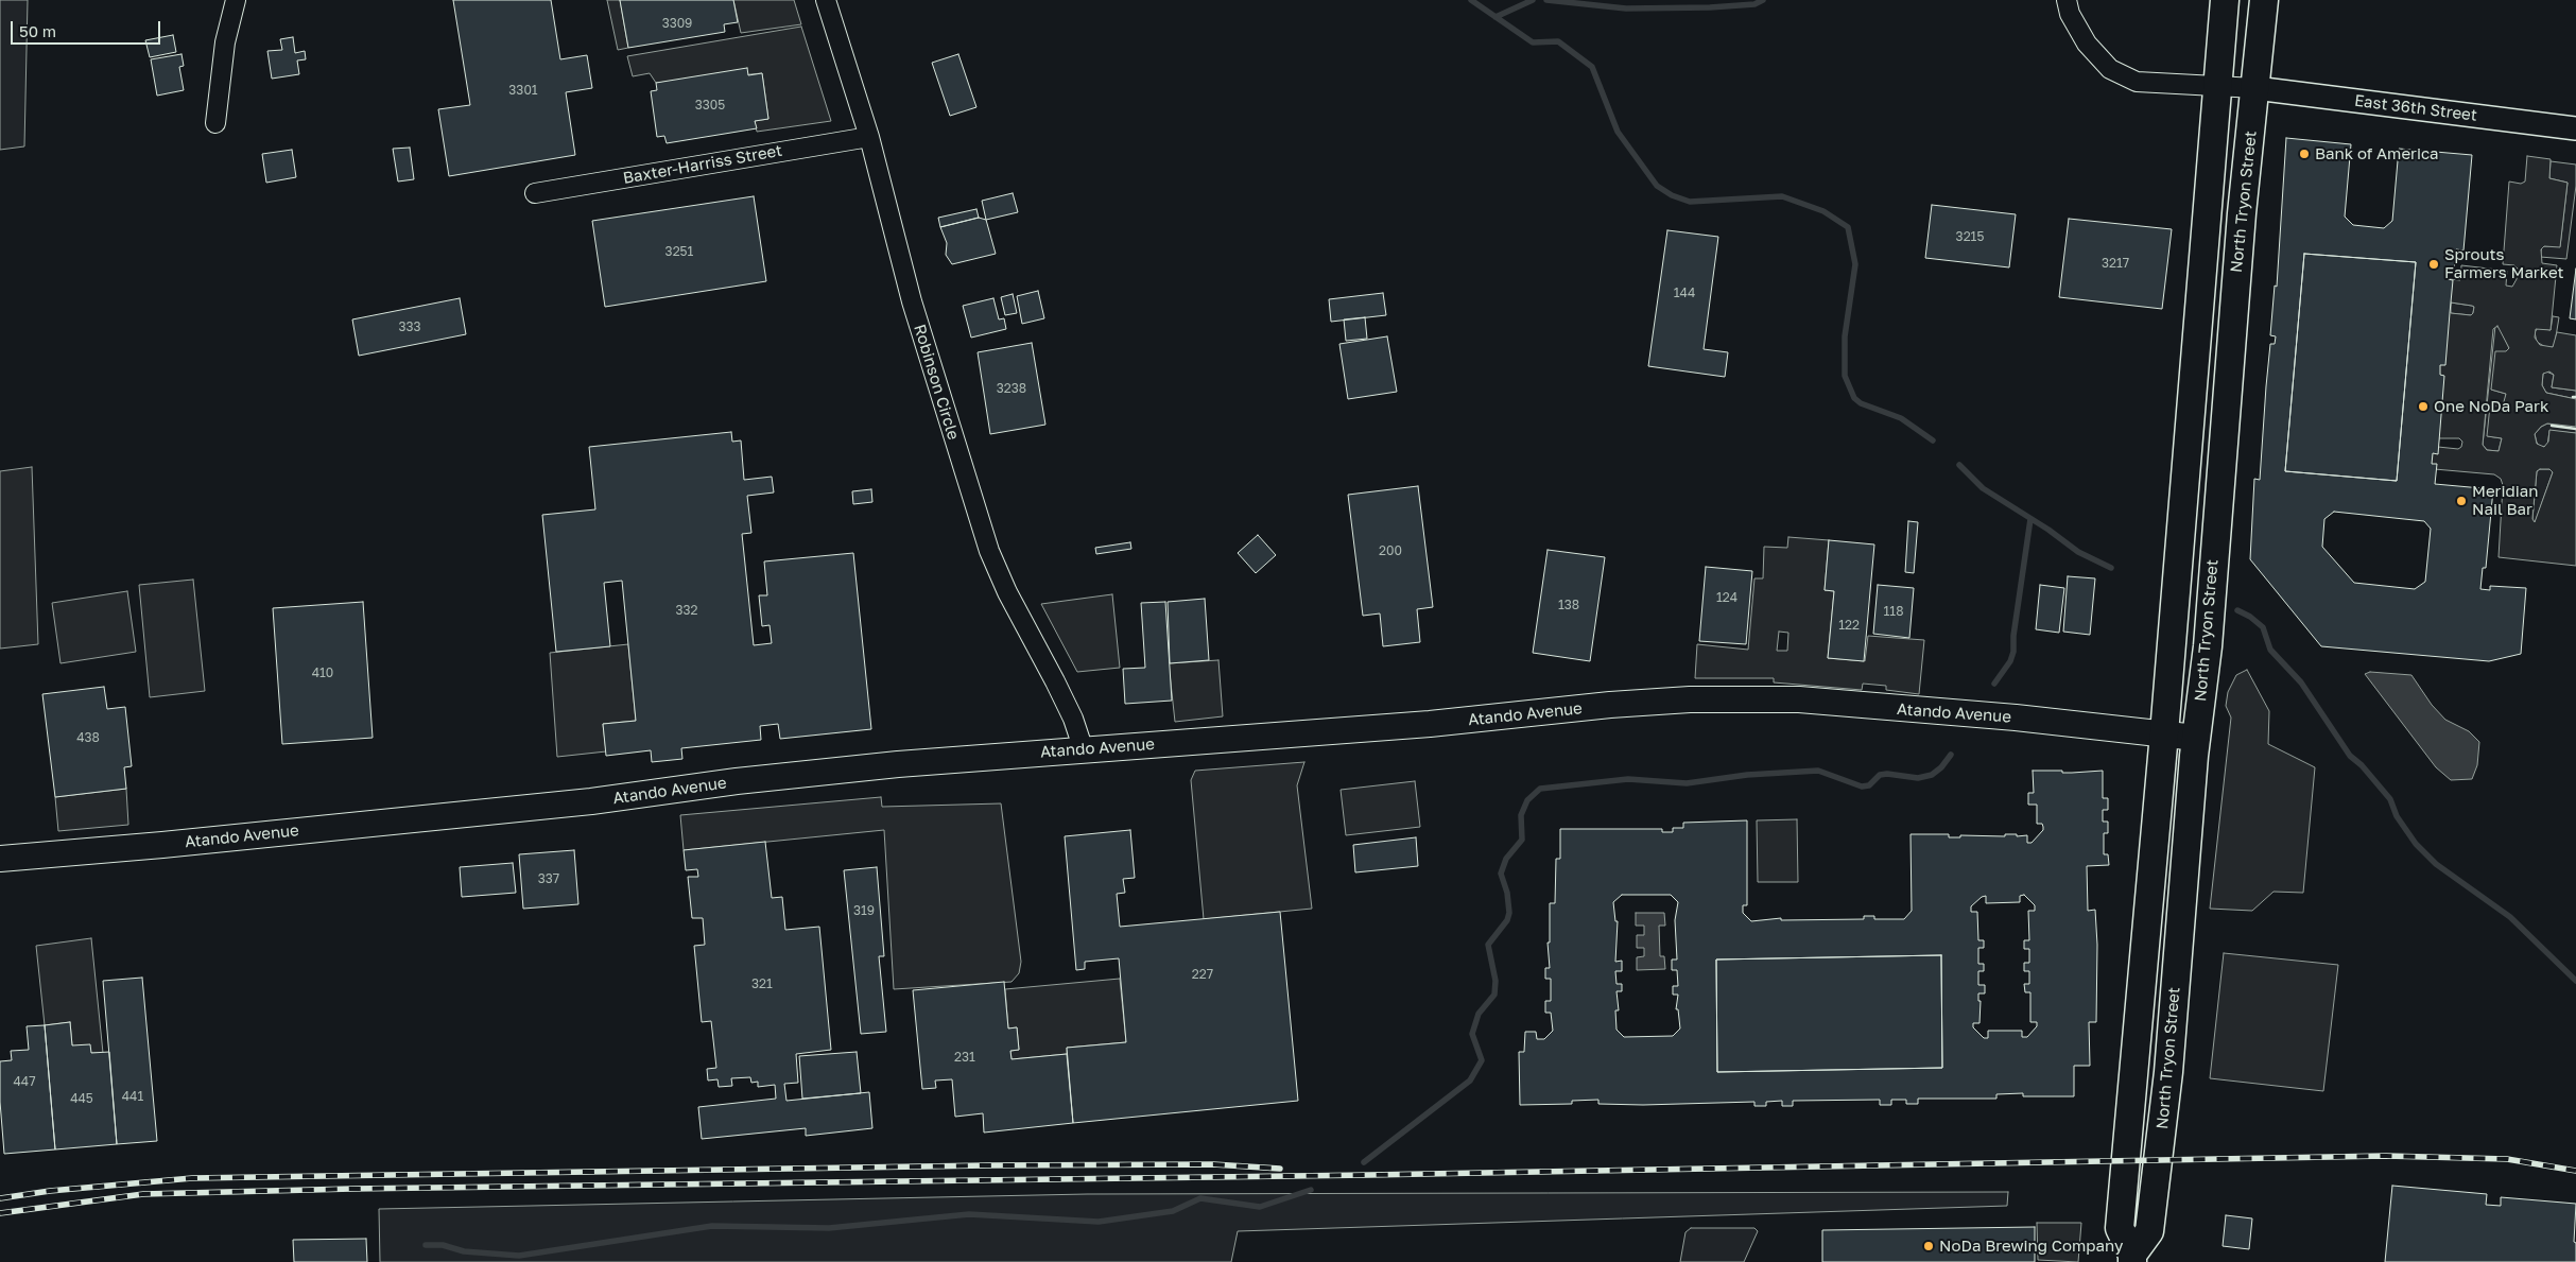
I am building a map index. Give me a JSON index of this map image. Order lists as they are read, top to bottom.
{
  "streets": {
    "main road": ["North Tryon Street", "Atando Avenue"],
    "street": ["East 36th Street", "Baxter-Harriss Street", "Robinson Circle"]
  },
  "crossings": [
    ["East 36th Street", "North Tryon Street"],
    ["Baxter-Harriss Street", "Robinson Circle"],
    ["North Tryon Street", "Atando Avenue"],
    ["Robinson Circle", "Atando Avenue"]
  ],
  "places": [
    "Bank of America",
    "Sprouts Farmers Market",
    "One NoDa Park",
    "Meridian Nail Bar",
    "NoDa Brewing Company"
  ],
  "house_numbers": [
    "3309",
    "3301",
    "3305",
    "3215",
    "3251",
    "3217",
    "144",
    "333",
    "3238",
    "200",
    "124",
    "138",
    "332",
    "118",
    "122",
    "410",
    "438",
    "337",
    "319",
    "227",
    "321",
    "231",
    "447",
    "441",
    "445"
  ],
  "scale_bar": "50 m"
}
